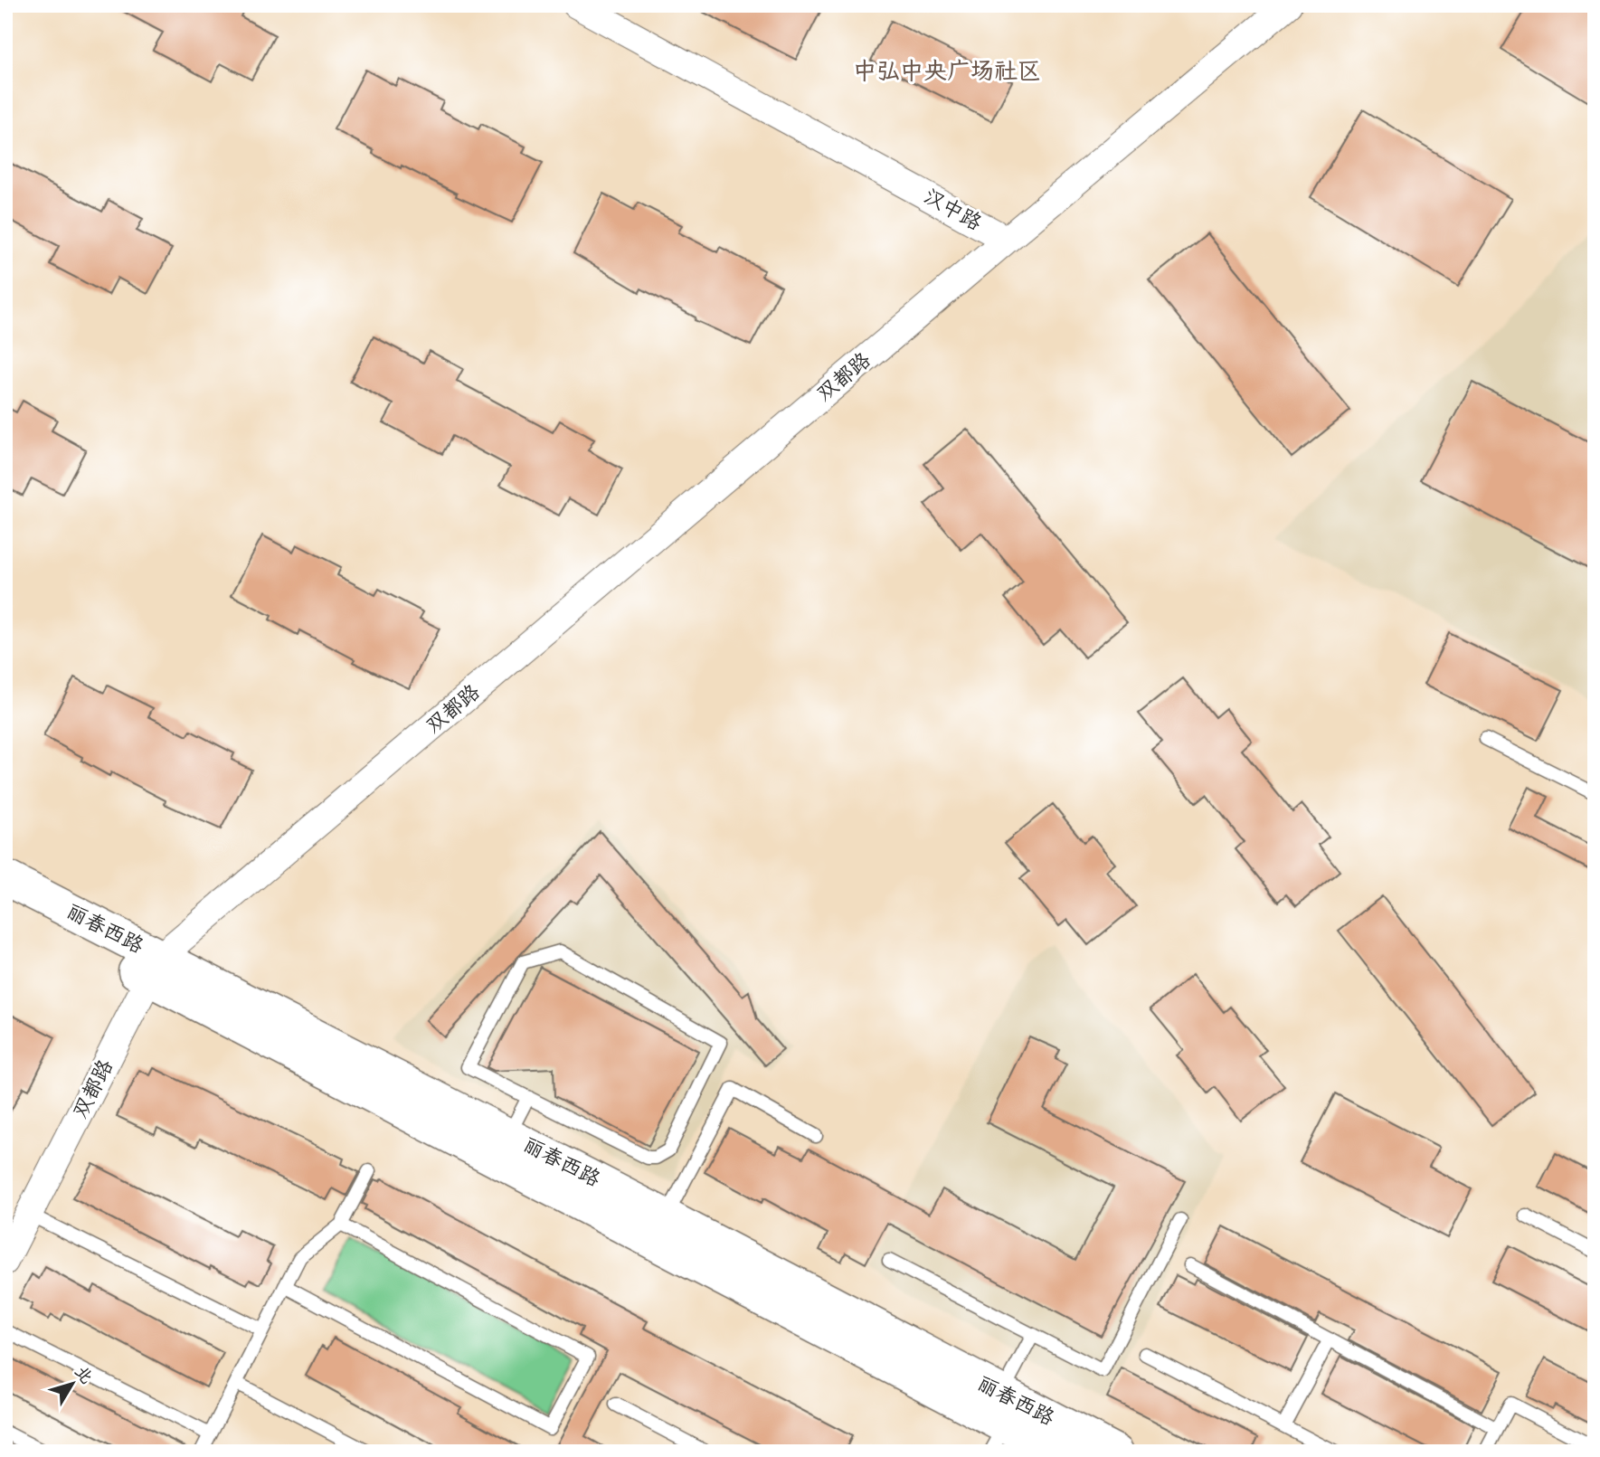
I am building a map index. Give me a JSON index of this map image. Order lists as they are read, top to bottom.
{
  "streets": {
    "main road": ["丽春西路"],
    "street": ["汉中路", "双都路"]
  },
  "crossings": [
    ["汉中路", "双都路"],
    ["双都路", "丽春西路"]
  ],
  "districts": ["中弘中央广场社区"],
  "north": "top right"
}
